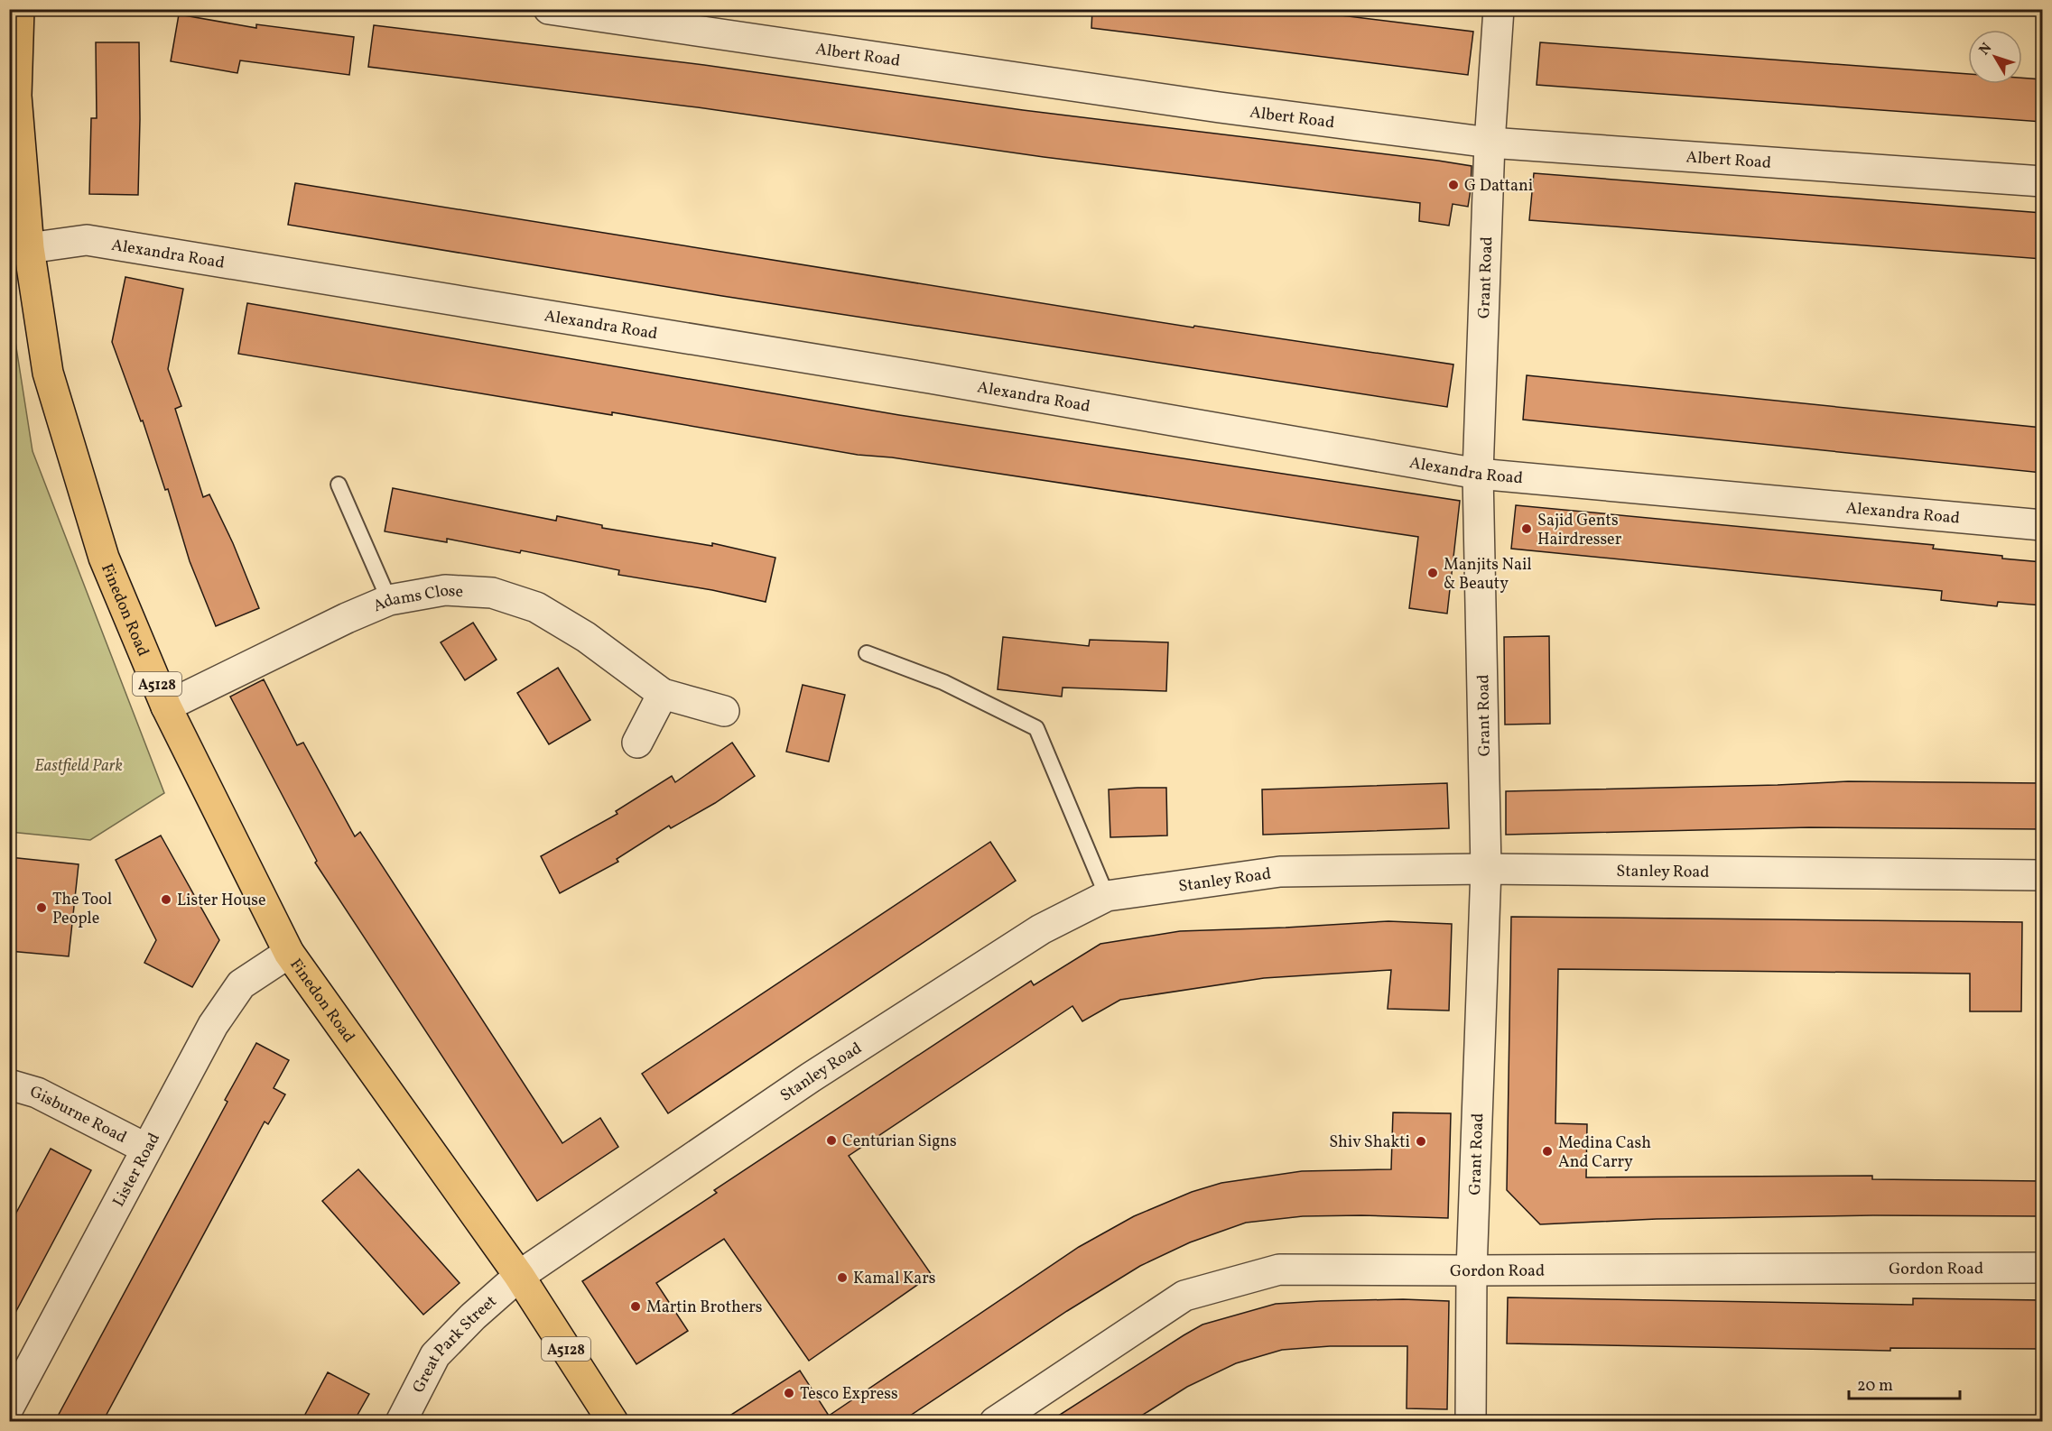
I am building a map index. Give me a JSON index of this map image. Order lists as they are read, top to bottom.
{
  "streets": {
    "main road": ["Finedon Road", "A5128"],
    "street": [
      "Albert Road",
      "Alexandra Road",
      "Grant Road",
      "Adams Close",
      "Stanley Road",
      "Gisburne Road",
      "Lister Road",
      "Gordon Road",
      "Great Park Street"
    ]
  },
  "crossings": [
    ["Albert Road", "Grant Road"],
    ["Alexandra Road", "Grant Road"],
    ["Alexandra Road", "Finedon Road"],
    ["Grant Road", "Stanley Road"],
    ["Grant Road", "Gordon Road"],
    ["Adams Close", "Finedon Road"],
    ["Finedon Road", "A5128"],
    ["Finedon Road", "Stanley Road"],
    ["Finedon Road", "Lister Road"],
    ["Finedon Road", "Great Park Street"],
    ["A5128", "Stanley Road"],
    ["A5128", "Great Park Street"],
    ["Stanley Road", "Great Park Street"],
    ["Gisburne Road", "Lister Road"]
  ],
  "parks": ["Eastfield Park"],
  "places": [
    "G Dattani",
    "Sajid Gents Hairdresser",
    "Manjits Nail & Beauty",
    "Lister House",
    "The Tool People",
    "Centurian Signs",
    "Shiv Shakti",
    "Medina Cash And Carry",
    "Kamal Kars",
    "Martin Brothers",
    "Tesco Express"
  ],
  "scale_bar": "20 m",
  "north": "top left"
}
